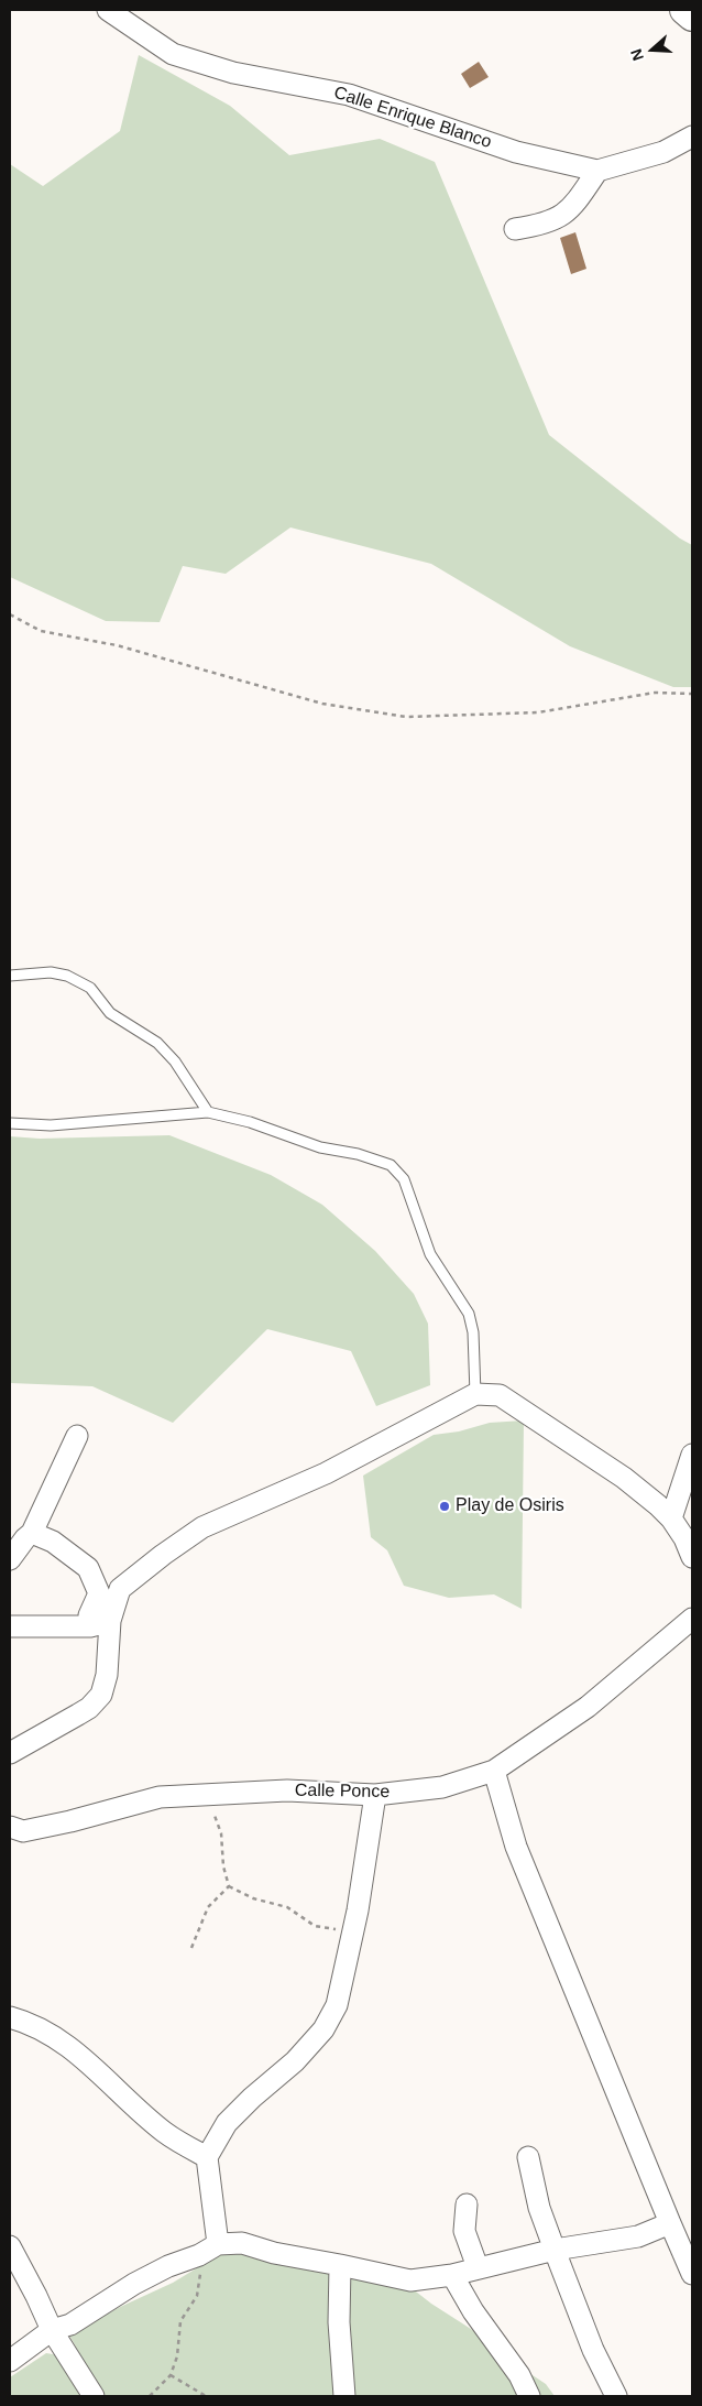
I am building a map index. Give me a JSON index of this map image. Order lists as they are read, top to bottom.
{
  "streets": {
    "street": ["Calle Enrique Blanco", "Calle Ponce"]
  },
  "places": ["Play de Osiris"],
  "north": "left"
}
